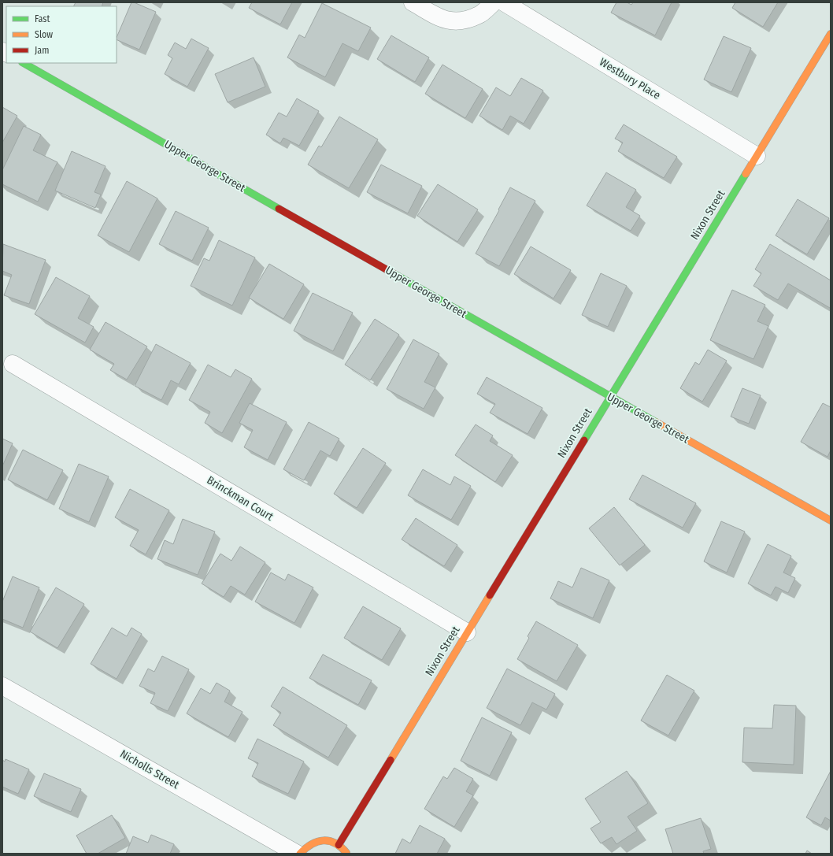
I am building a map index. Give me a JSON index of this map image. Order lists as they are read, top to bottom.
{
  "streets": {
    "street": [
      "Westbury Place",
      "Upper George Street",
      "Nixon Street",
      "Brinckman Court",
      "Nicholls Street"
    ]
  },
  "crossings": [
    ["Westbury Place", "Nixon Street"],
    ["Upper George Street", "Nixon Street"],
    ["Nixon Street", "Brinckman Court"]
  ],
  "legend": ["Fast", "Slow", "Jam"]
}
